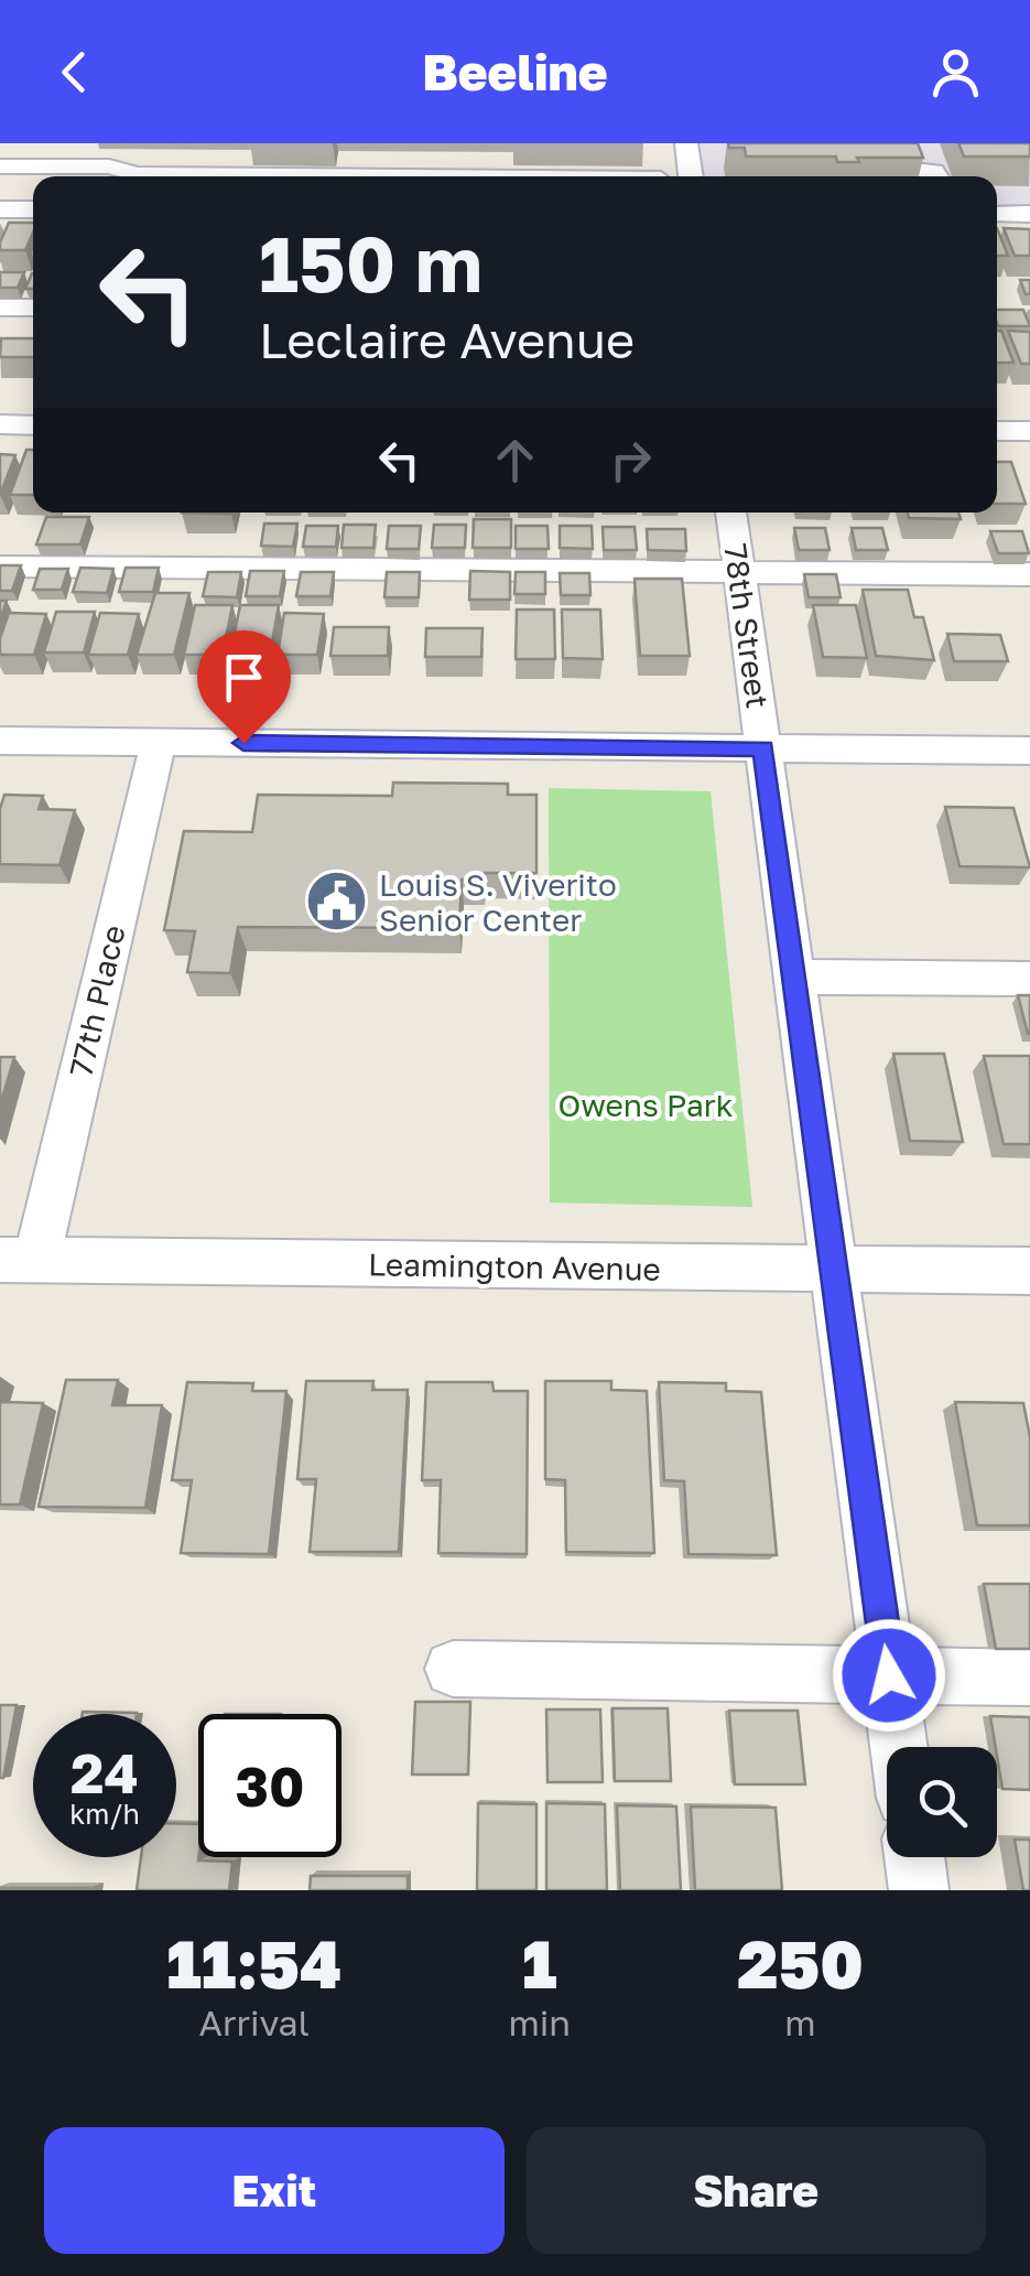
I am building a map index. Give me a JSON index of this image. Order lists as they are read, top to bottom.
{
  "streets": {
    "street": ["78th Street", "77th Place", "Leamington Avenue"]
  },
  "crossings": [
    ["78th Street", "Leamington Avenue"],
    ["77th Place", "Leamington Avenue"]
  ],
  "parks": ["Owens Park"],
  "places": {
    "public building": ["Louis S. Viverito Senior Center"]
  },
  "page": {
    "header": "Beeline",
    "turn": ["150 m", "Leclaire Avenue"],
    "speed": "24 km/h",
    "limit": "30",
    "eta": [
      "11:54",
      "Arrival",
      "1",
      "min",
      "250",
      "m"
    ],
    "buttons": ["Exit", "Share"]
  }
}
